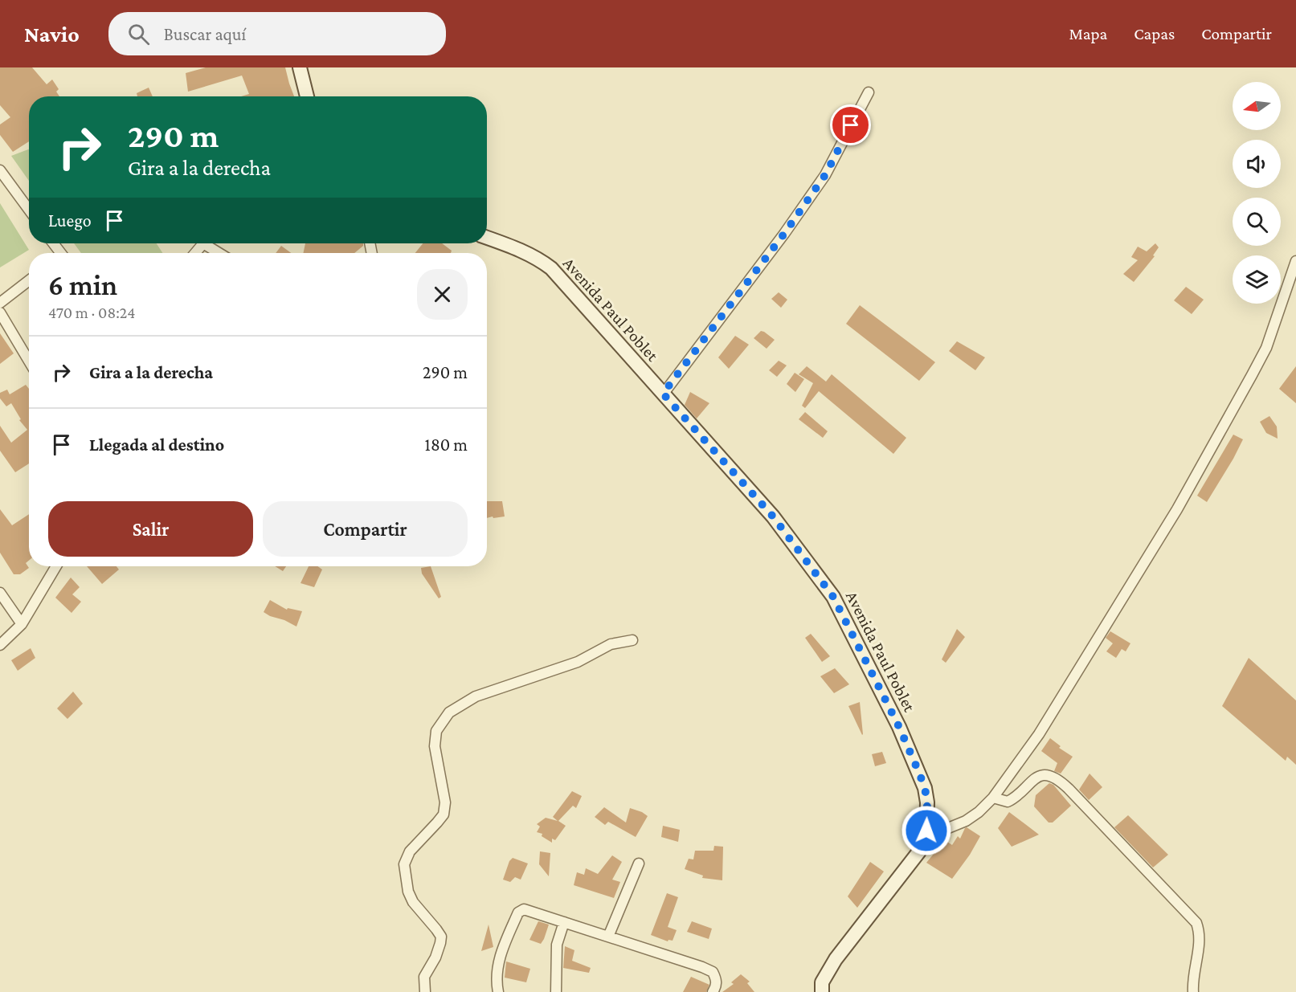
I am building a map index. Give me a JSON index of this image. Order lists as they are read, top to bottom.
{
  "streets": {
    "main road": ["Avenida Paul Poblet"]
  },
  "north": "left",
  "page": {
    "header": "Navio",
    "search": "Buscar aquí",
    "nav": ["Mapa", "Capas", "Compartir"],
    "turn": ["290 m", "Gira a la derecha"],
    "then": "Luego",
    "heading": ["6 min", "470 m · 08:24"],
    "list": [
      {
        "name": "Gira a la derecha",
        "value": "290 m"
      },
      {
        "name": "Llegada al destino",
        "value": "180 m"
      }
    ],
    "buttons": ["Salir", "Compartir"]
  }
}
